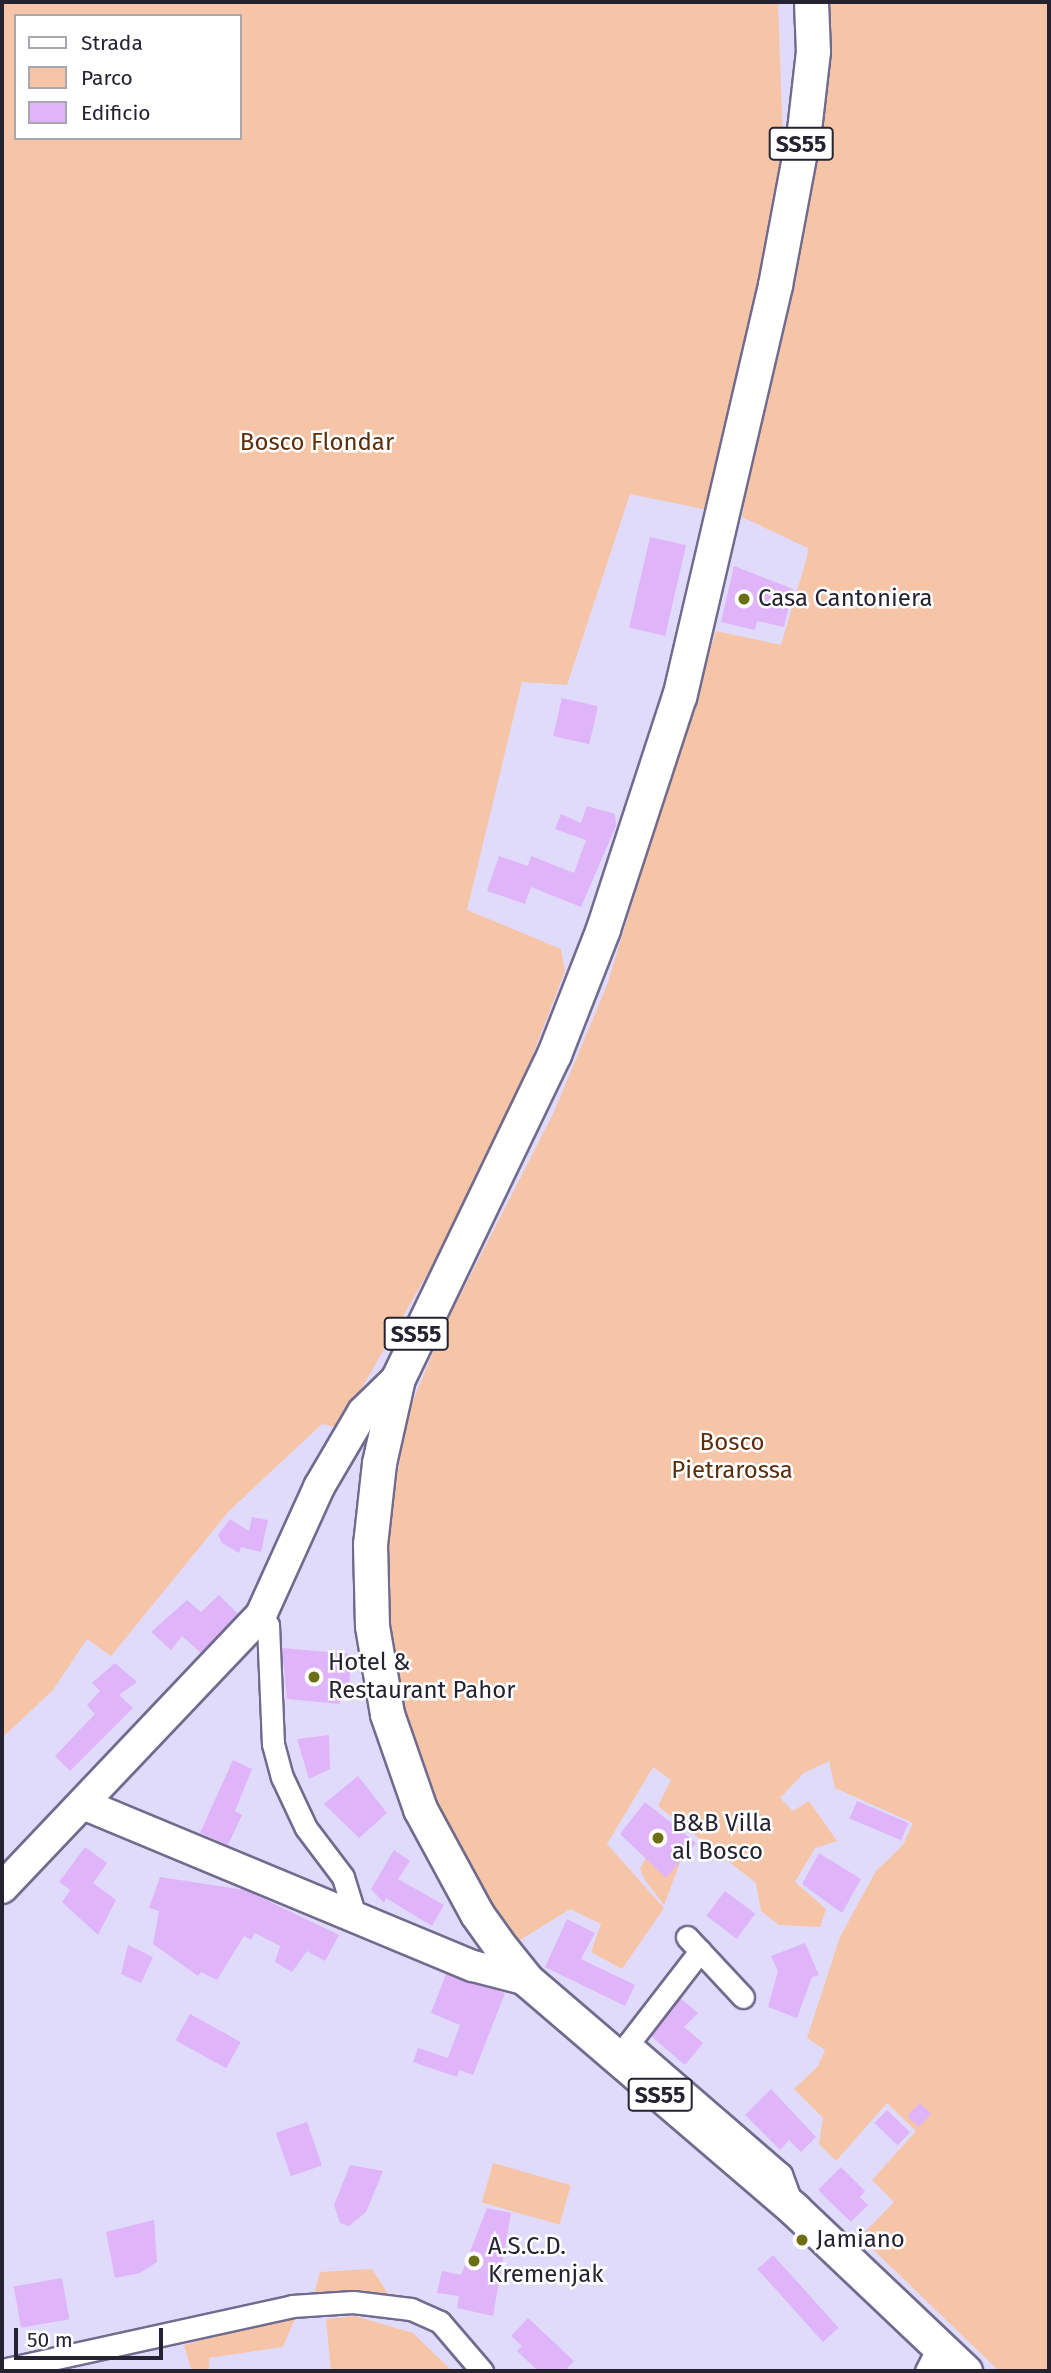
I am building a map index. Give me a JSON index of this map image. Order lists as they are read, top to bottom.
{
  "streets": {
    "main road": ["SS55"]
  },
  "parks": ["Bosco Flondar", "Bosco Pietrarossa"],
  "places": [
    "Casa Cantoniera",
    "Hotel & Restaurant Pahor",
    "B&B Villa al Bosco",
    "Jamiano",
    "A.S.C.D. Kremenjak"
  ],
  "legend": ["Strada", "Parco", "Edificio"],
  "scale_bar": "50 m"
}
